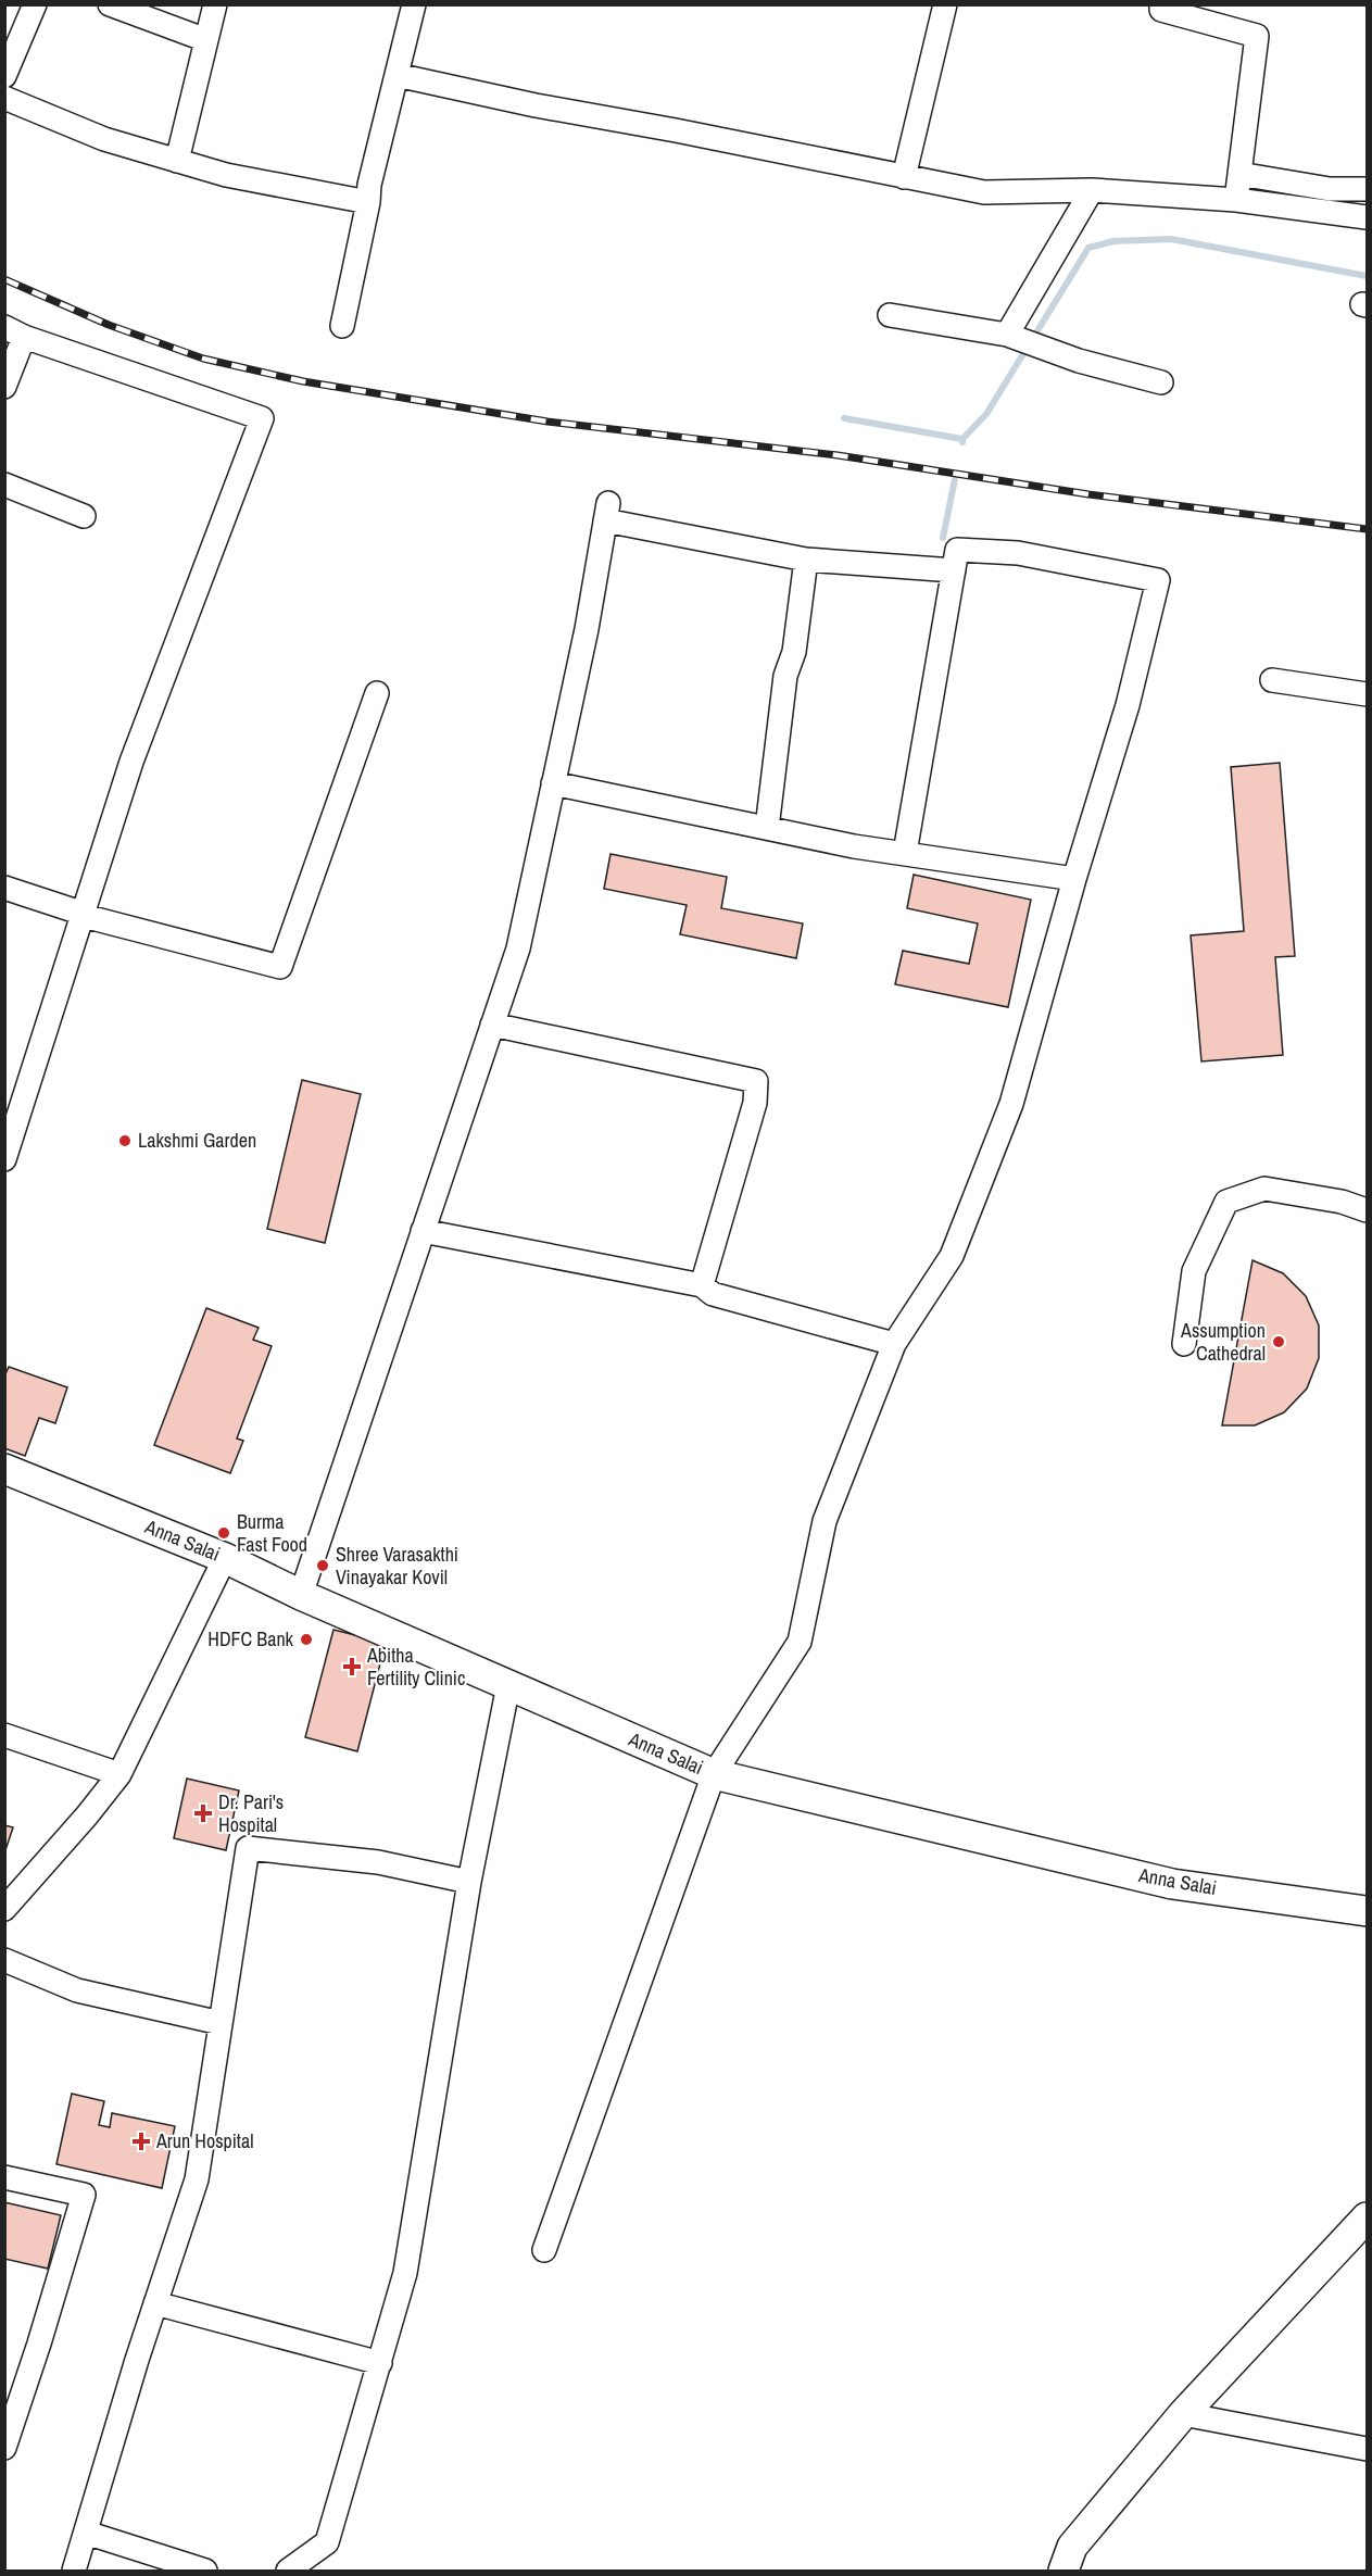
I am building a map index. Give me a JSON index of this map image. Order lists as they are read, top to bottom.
{
  "streets": {
    "main road": ["Anna Salai"]
  },
  "places": {
    "other": [
      "Lakshmi Garden",
      "Assumption Cathedral",
      "Burma Fast Food",
      "Shree Varasakthi Vinayakar Kovil",
      "HDFC Bank"
    ],
    "health": ["Abitha Fertility Clinic", "Dr. Pari's Hospital", "Arun Hospital"]
  }
}
